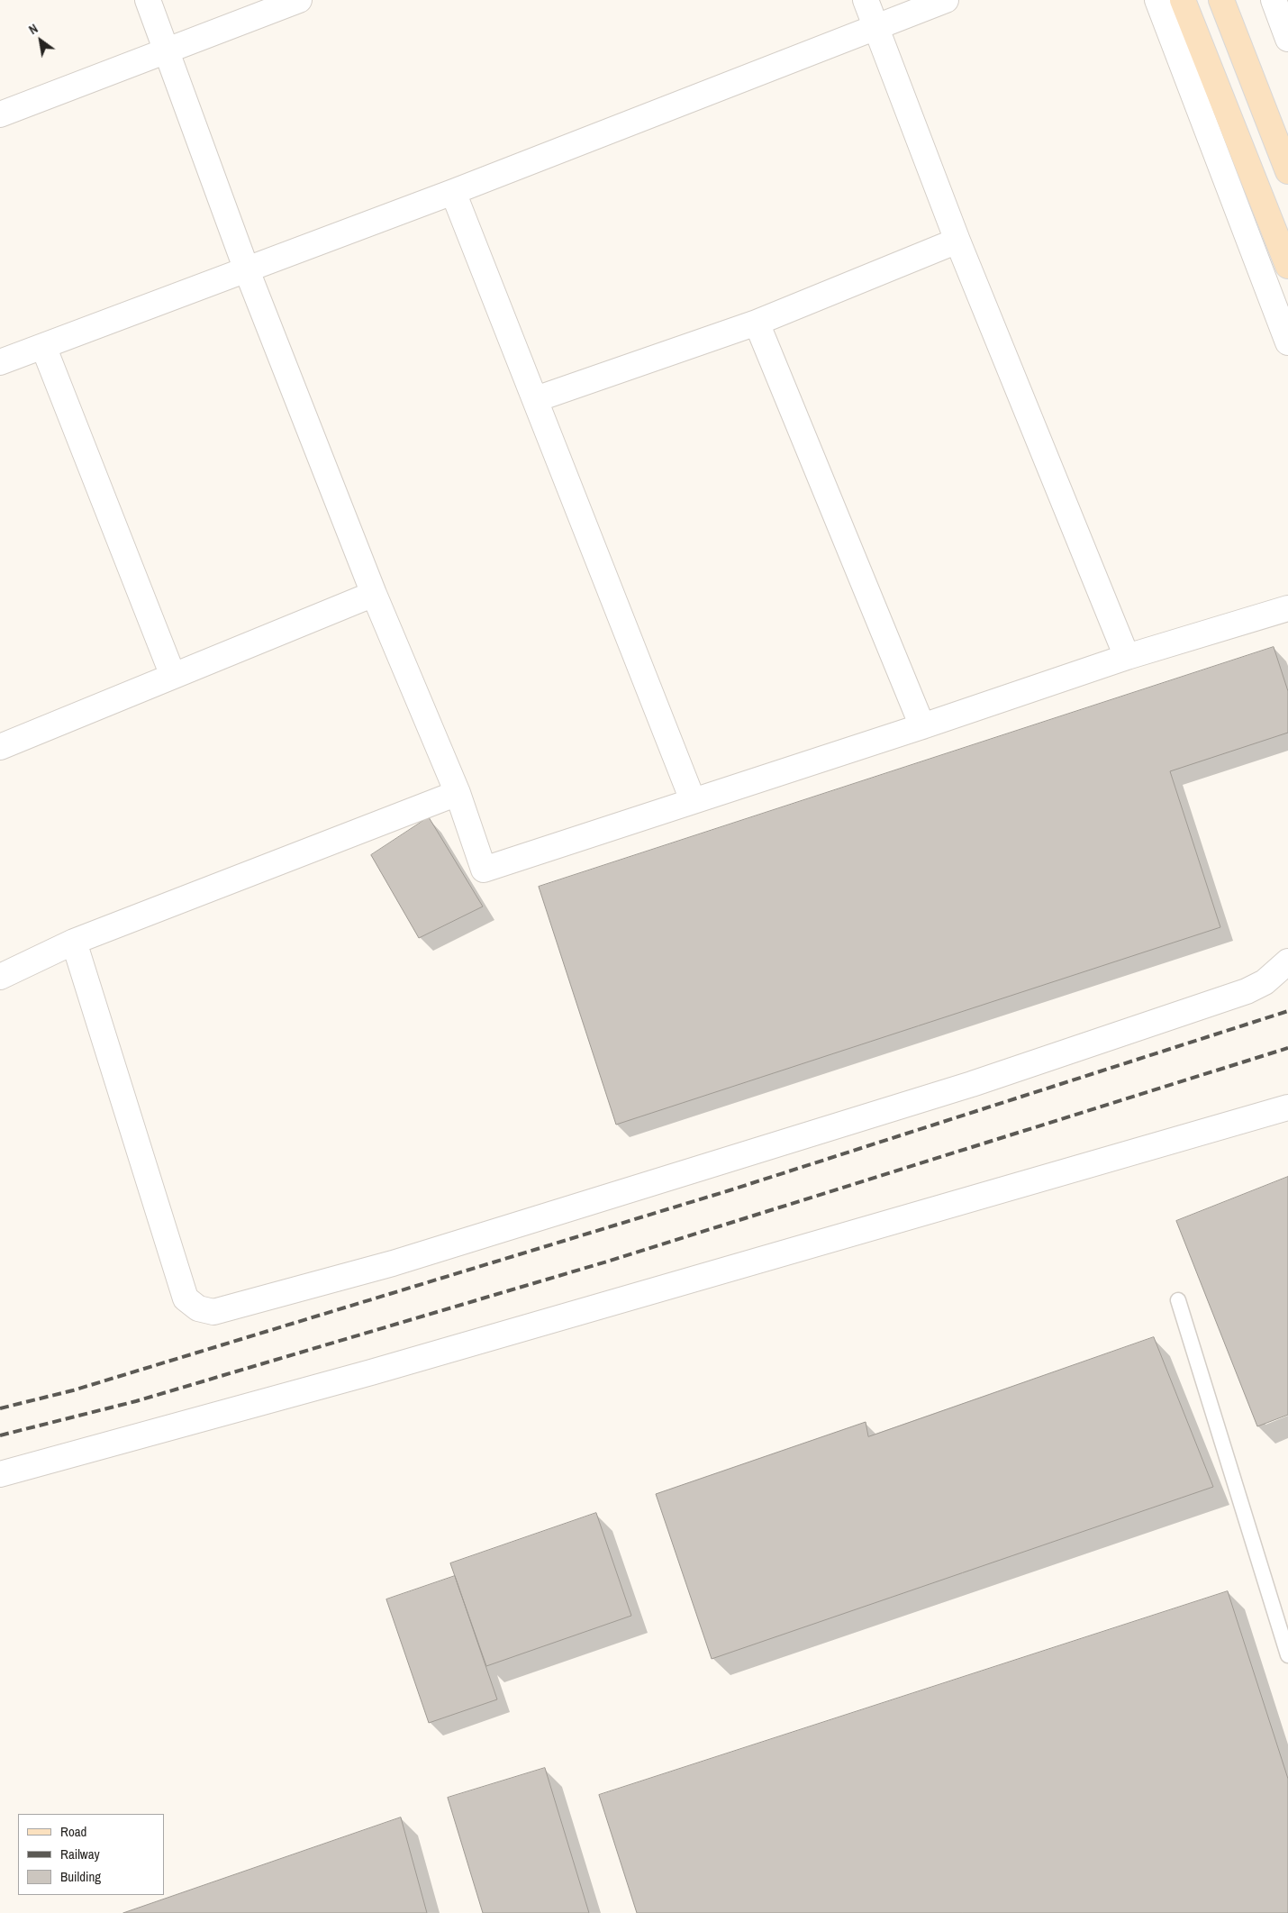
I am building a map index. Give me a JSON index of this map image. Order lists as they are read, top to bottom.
{
  "legend": ["Road", "Railway", "Building"],
  "north": "top left"
}
